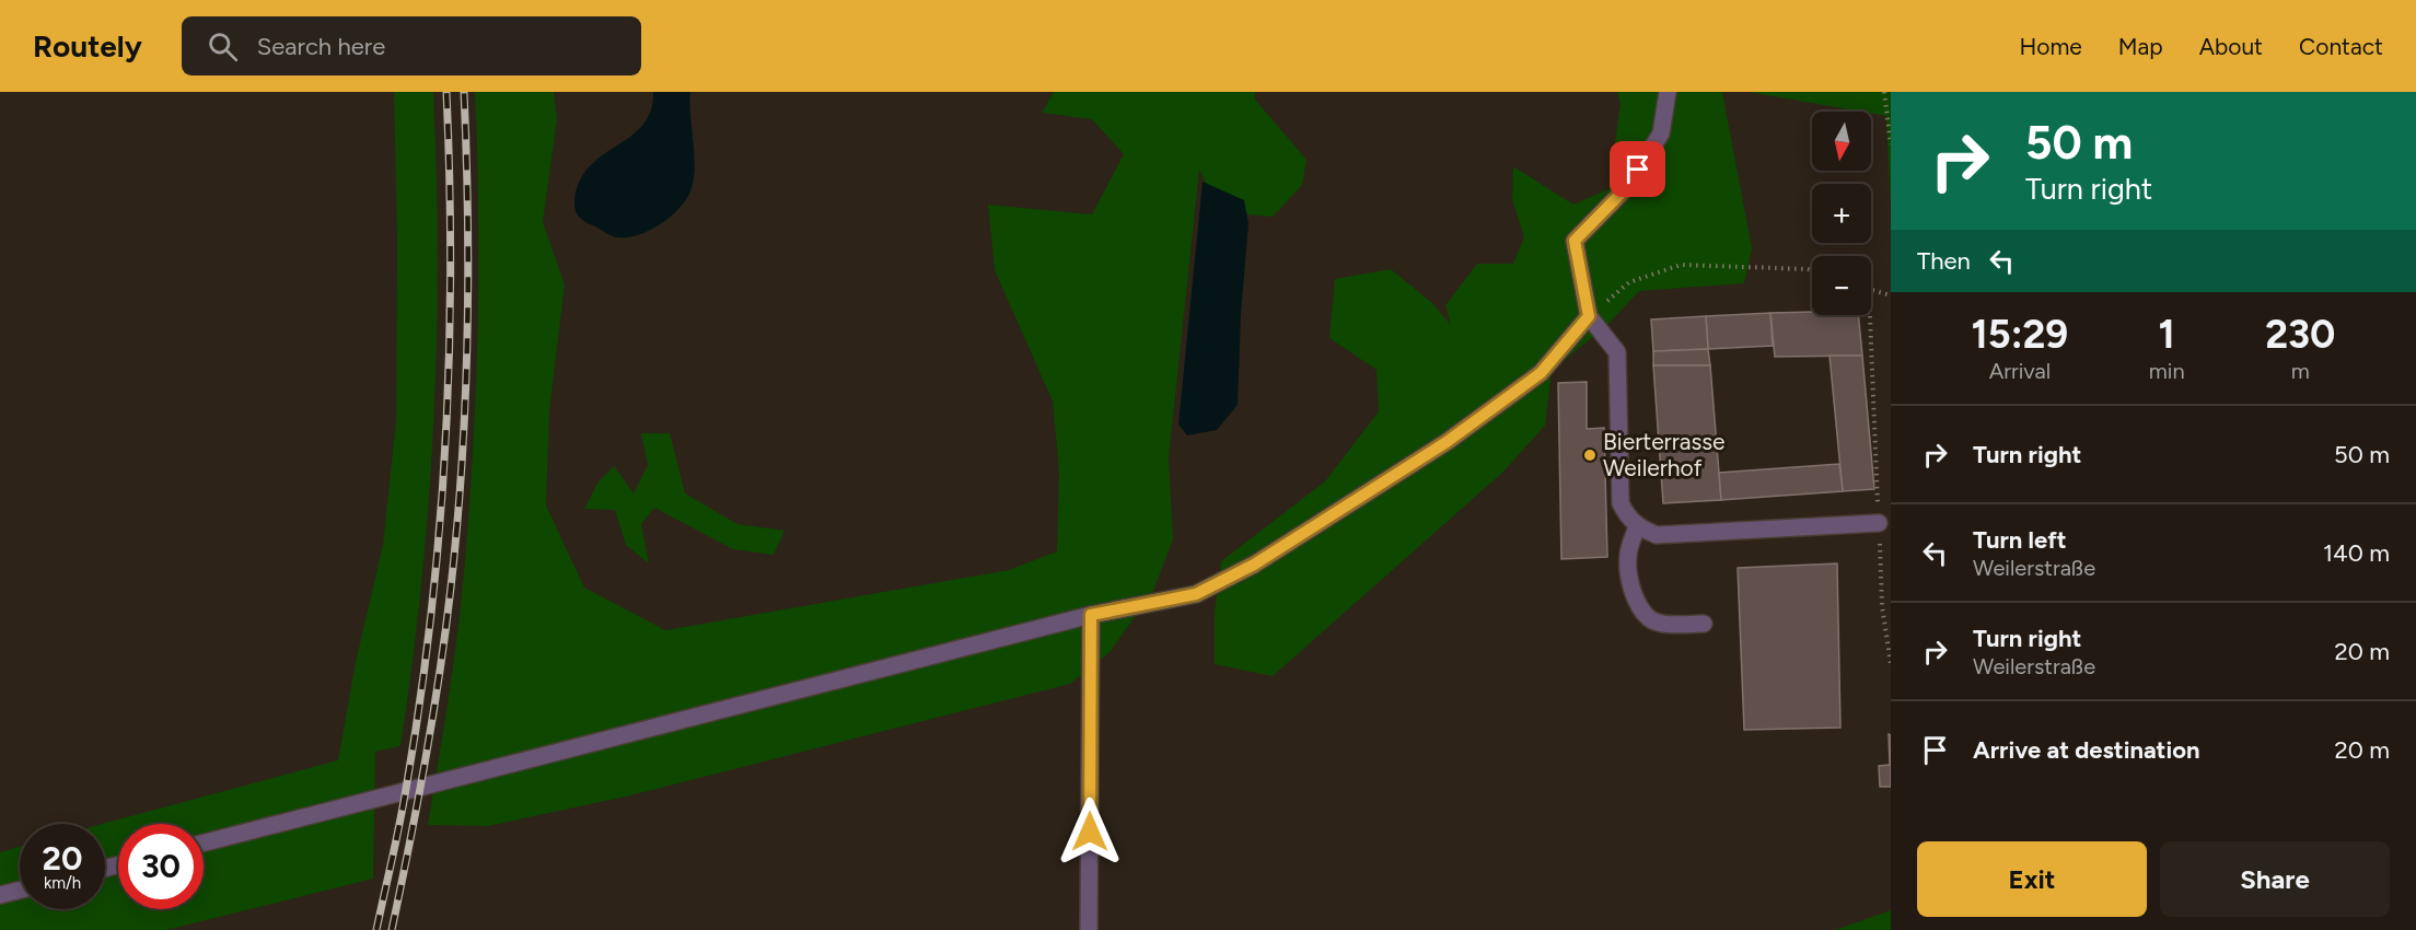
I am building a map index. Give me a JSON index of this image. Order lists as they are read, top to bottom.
{
  "places": ["Bierterrasse Weilerhof"],
  "north": "bottom",
  "page": {
    "header": "Routely",
    "search": "Search here",
    "nav": [
      "Home",
      "Map",
      "About",
      "Contact"
    ],
    "turn": ["50 m", "Turn right"],
    "map_buttons": ["+", "−"],
    "then": "Then",
    "eta": [
      "15:29",
      "Arrival",
      "1",
      "min",
      "230",
      "m"
    ],
    "list": [
      {
        "name": "Turn right",
        "value": "50 m"
      },
      {
        "name": "Turn left",
        "note": "Weilerstraße",
        "value": "140 m"
      },
      {
        "name": "Turn right",
        "note": "Weilerstraße",
        "value": "20 m"
      },
      {
        "name": "Arrive at destination",
        "value": "20 m"
      }
    ],
    "speed": "20 km/h",
    "limit": "30",
    "buttons": ["Exit", "Share"]
  }
}
